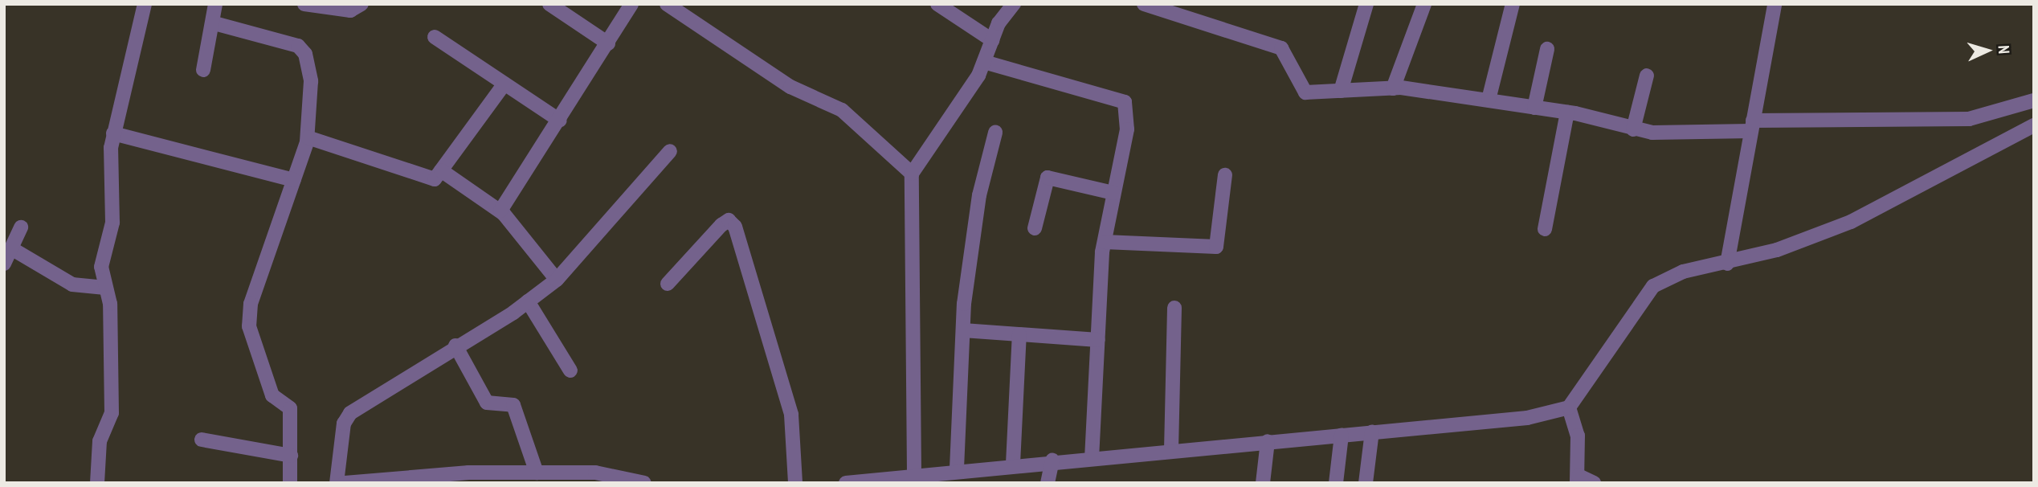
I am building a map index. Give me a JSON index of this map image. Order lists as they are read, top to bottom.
{
  "north": "right"
}
